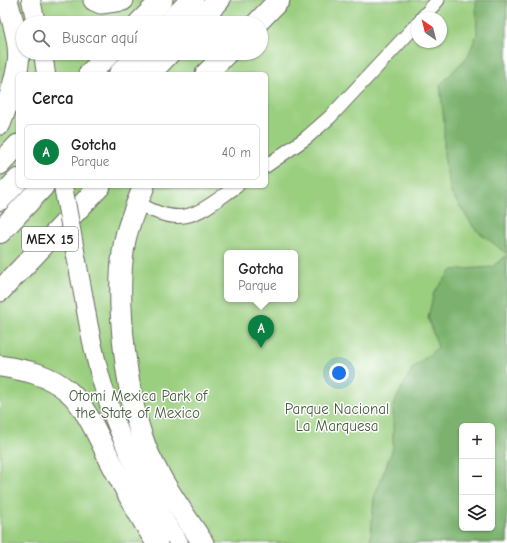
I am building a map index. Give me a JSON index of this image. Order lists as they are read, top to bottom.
{
  "streets": {
    "main road": ["MEX 15"]
  },
  "parks": ["Otomi Mexica Park of the State of Mexico", "Parque Nacional La Marquesa"],
  "north": "top left",
  "page": {
    "search": "Buscar aquí",
    "heading": "Cerca",
    "list": [
      {
        "mark": "A",
        "name": "Gotcha",
        "note": "Parque",
        "value": "40 m"
      }
    ],
    "popup": ["Gotcha", "Parque"],
    "pins": "A",
    "map_buttons": ["+", "−"]
  }
}
